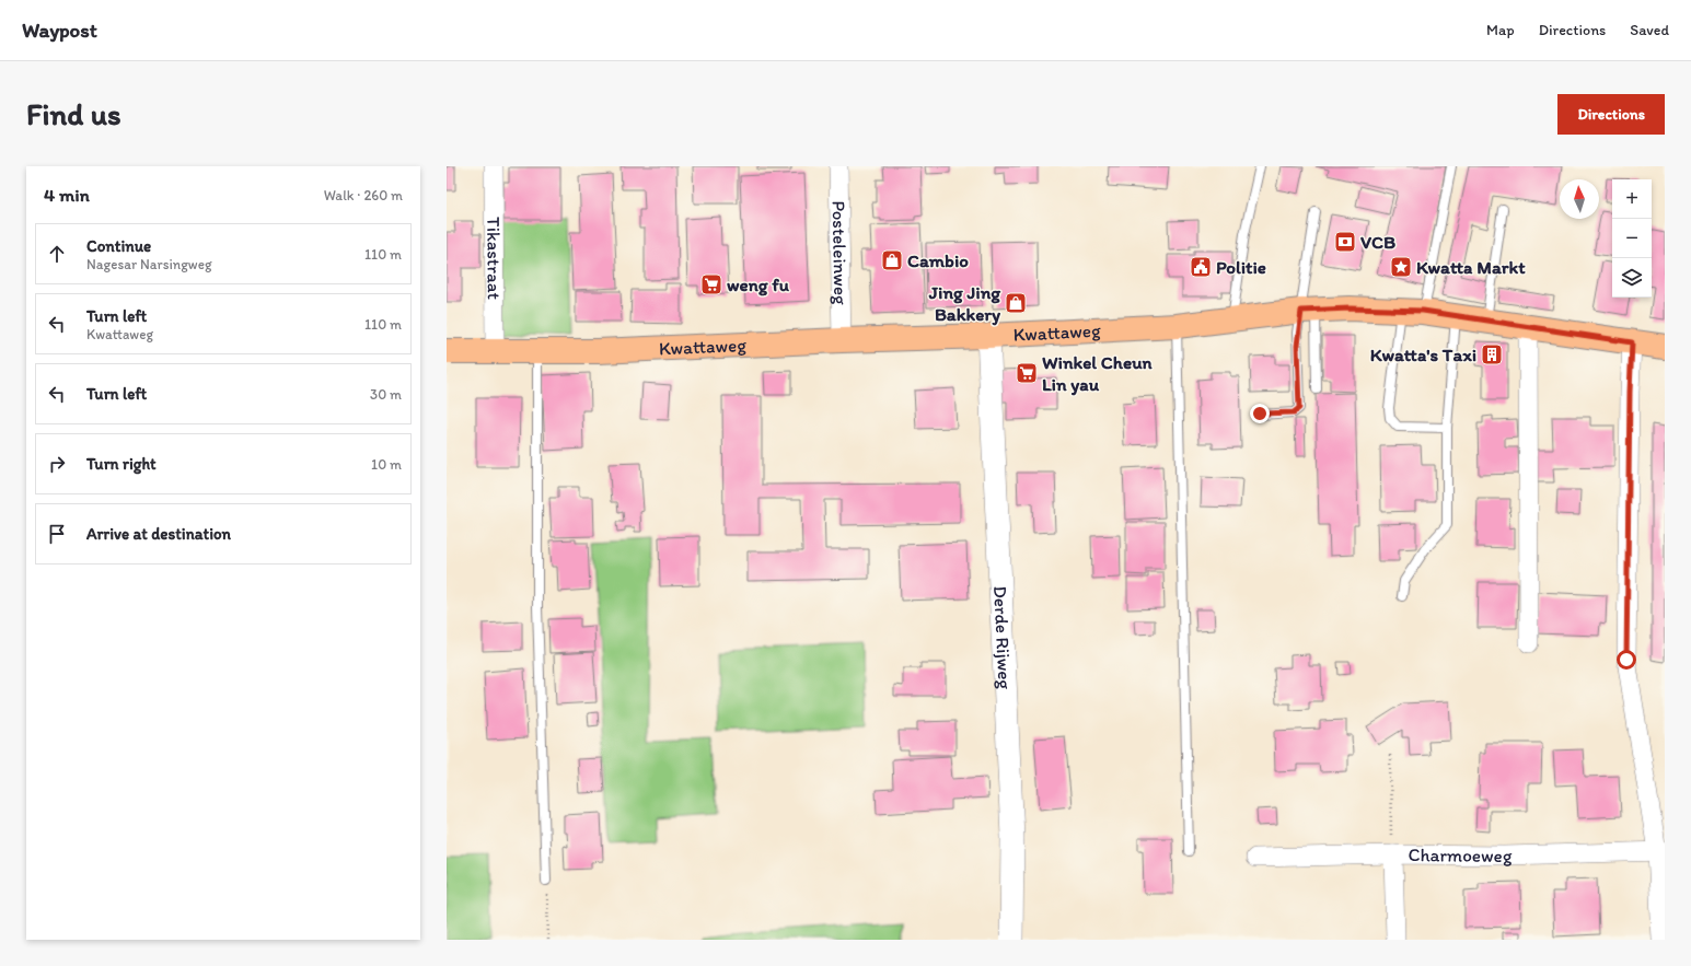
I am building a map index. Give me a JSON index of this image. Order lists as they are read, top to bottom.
{
  "streets": {
    "main road": ["Kwattaweg"],
    "street": [
      "Posteleinweg",
      "Tikastraat",
      "Derde Rijweg",
      "Charmoeweg"
    ]
  },
  "crossings": [
    ["Posteleinweg", "Kwattaweg"],
    ["Tikastraat", "Kwattaweg"],
    ["Kwattaweg", "Derde Rijweg"]
  ],
  "places": {
    "bank": ["VCB"],
    "shop": ["Cambio", "Jing Jing Bakkery"],
    "public building": ["Politie"],
    "place": ["Kwatta Markt"],
    "supermarket": ["weng fu", "Winkel Cheun Lin yau"],
    "building": ["Kwatta's Taxi"]
  },
  "north": "top",
  "page": {
    "header": "Waypost",
    "nav": ["Map", "Directions", "Saved"],
    "buttons": "Directions",
    "title": "Find us",
    "heading": ["4 min", "Walk · 260 m"],
    "map_buttons": ["+", "−"],
    "list": [
      ["Continue", "Nagesar Narsingweg", "110 m"],
      ["Turn left", "Kwattaweg", "110 m"],
      ["Turn left", "30 m"],
      ["Turn right", "10 m"],
      "Arrive at destination"
    ]
  }
}
